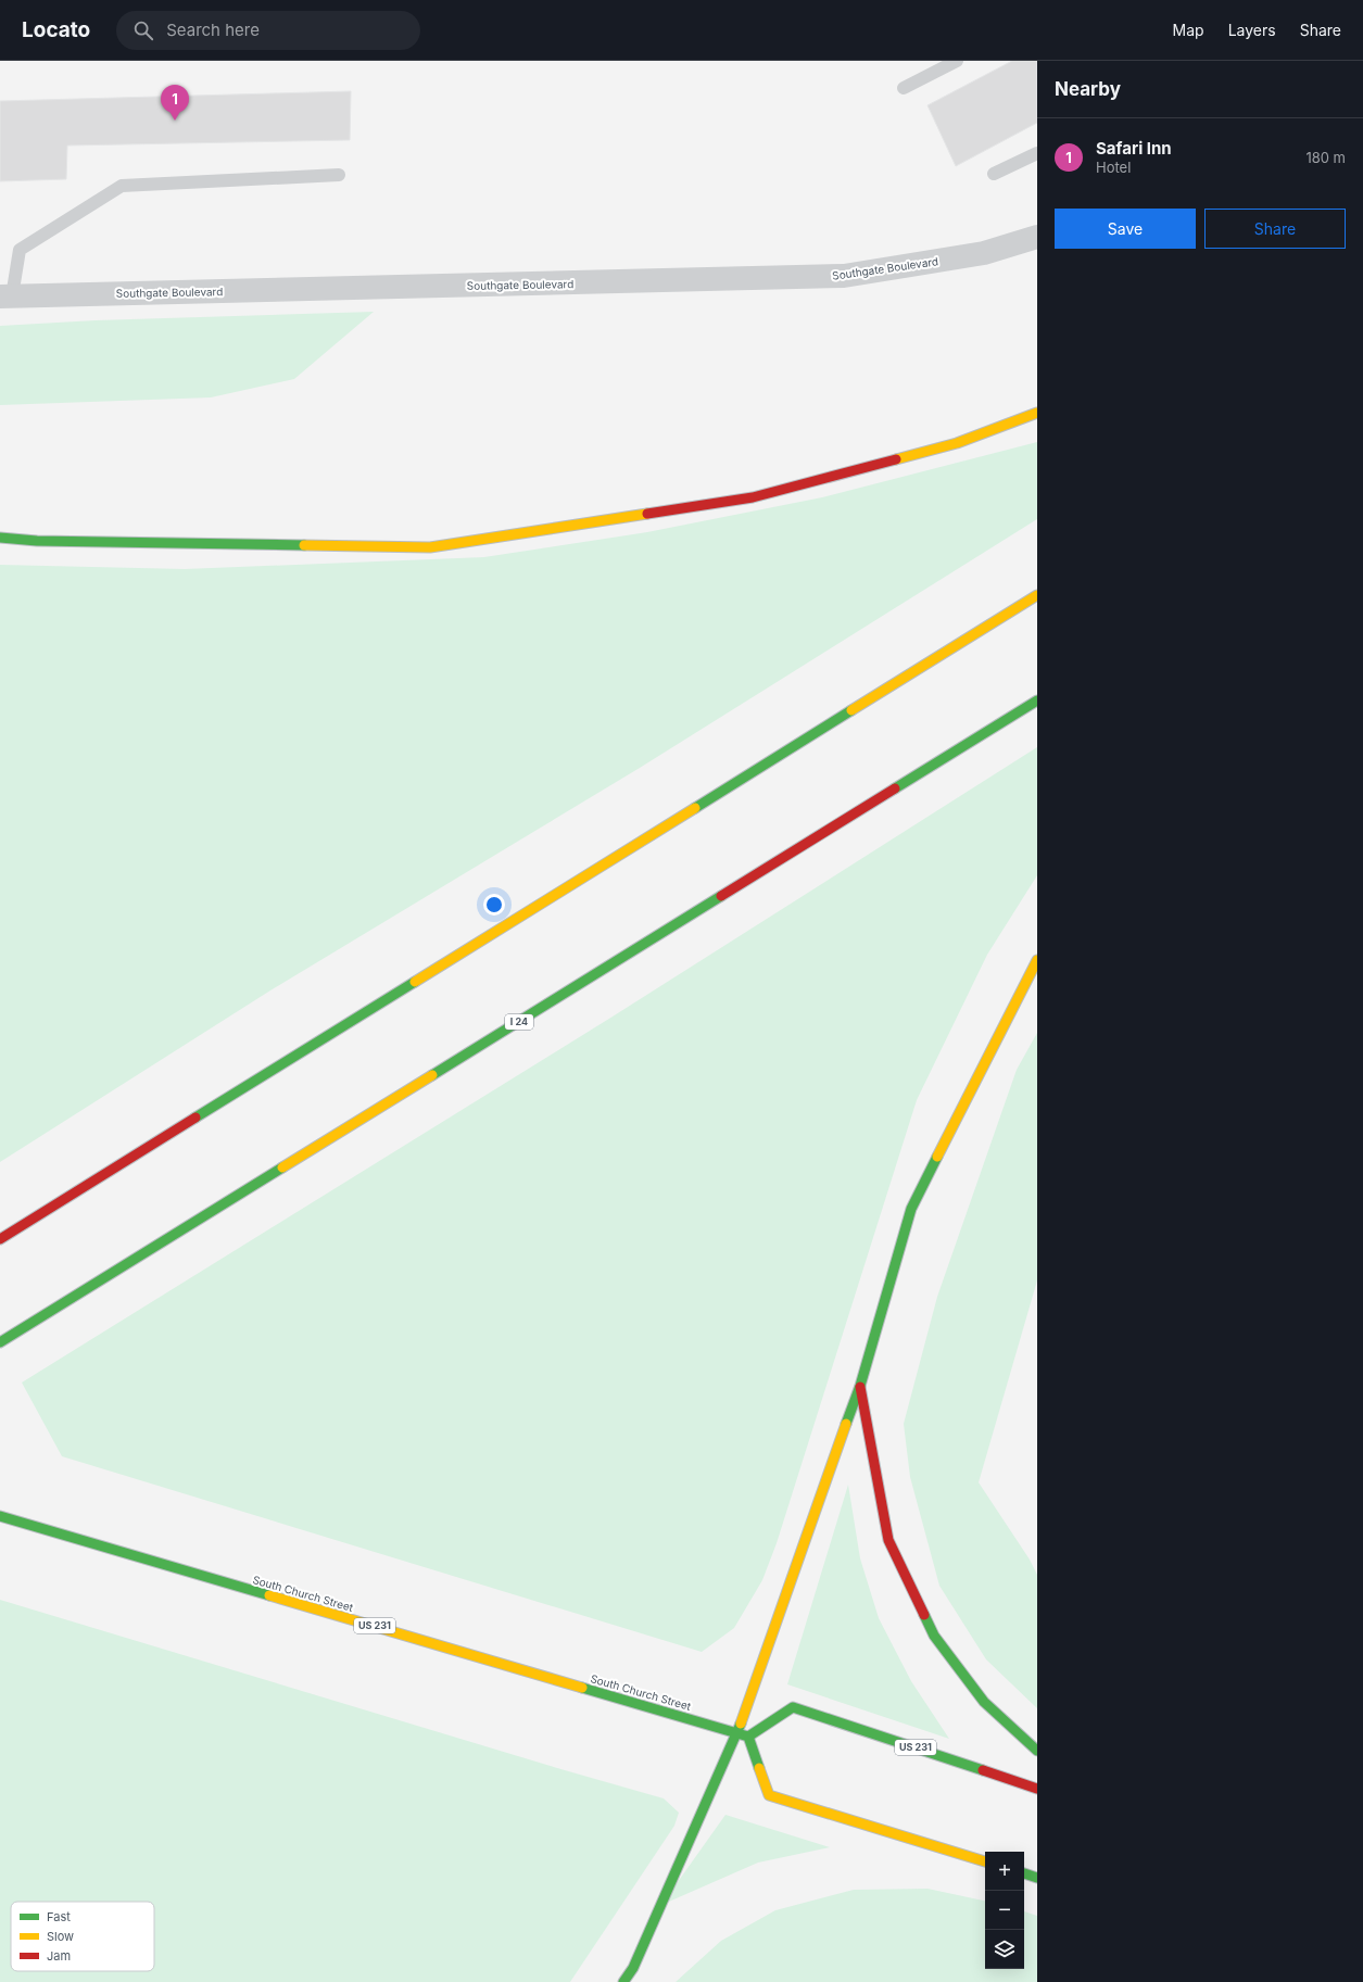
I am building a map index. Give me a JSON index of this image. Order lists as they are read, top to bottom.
{
  "streets": {
    "highway": ["I 24", "South Church Street", "US 231"],
    "street": ["Southgate Boulevard"]
  },
  "crossings": [
    ["South Church Street", "US 231"]
  ],
  "legend": ["Fast", "Slow", "Jam"],
  "page": {
    "header": "Locato",
    "search": "Search here",
    "nav": ["Map", "Layers", "Share"],
    "heading": "Nearby",
    "pins": "1",
    "list": [
      {
        "mark": "1",
        "name": "Safari Inn",
        "note": "Hotel",
        "value": "180 m"
      }
    ],
    "buttons": ["Save", "Share"],
    "map_buttons": ["+", "−"]
  }
}
